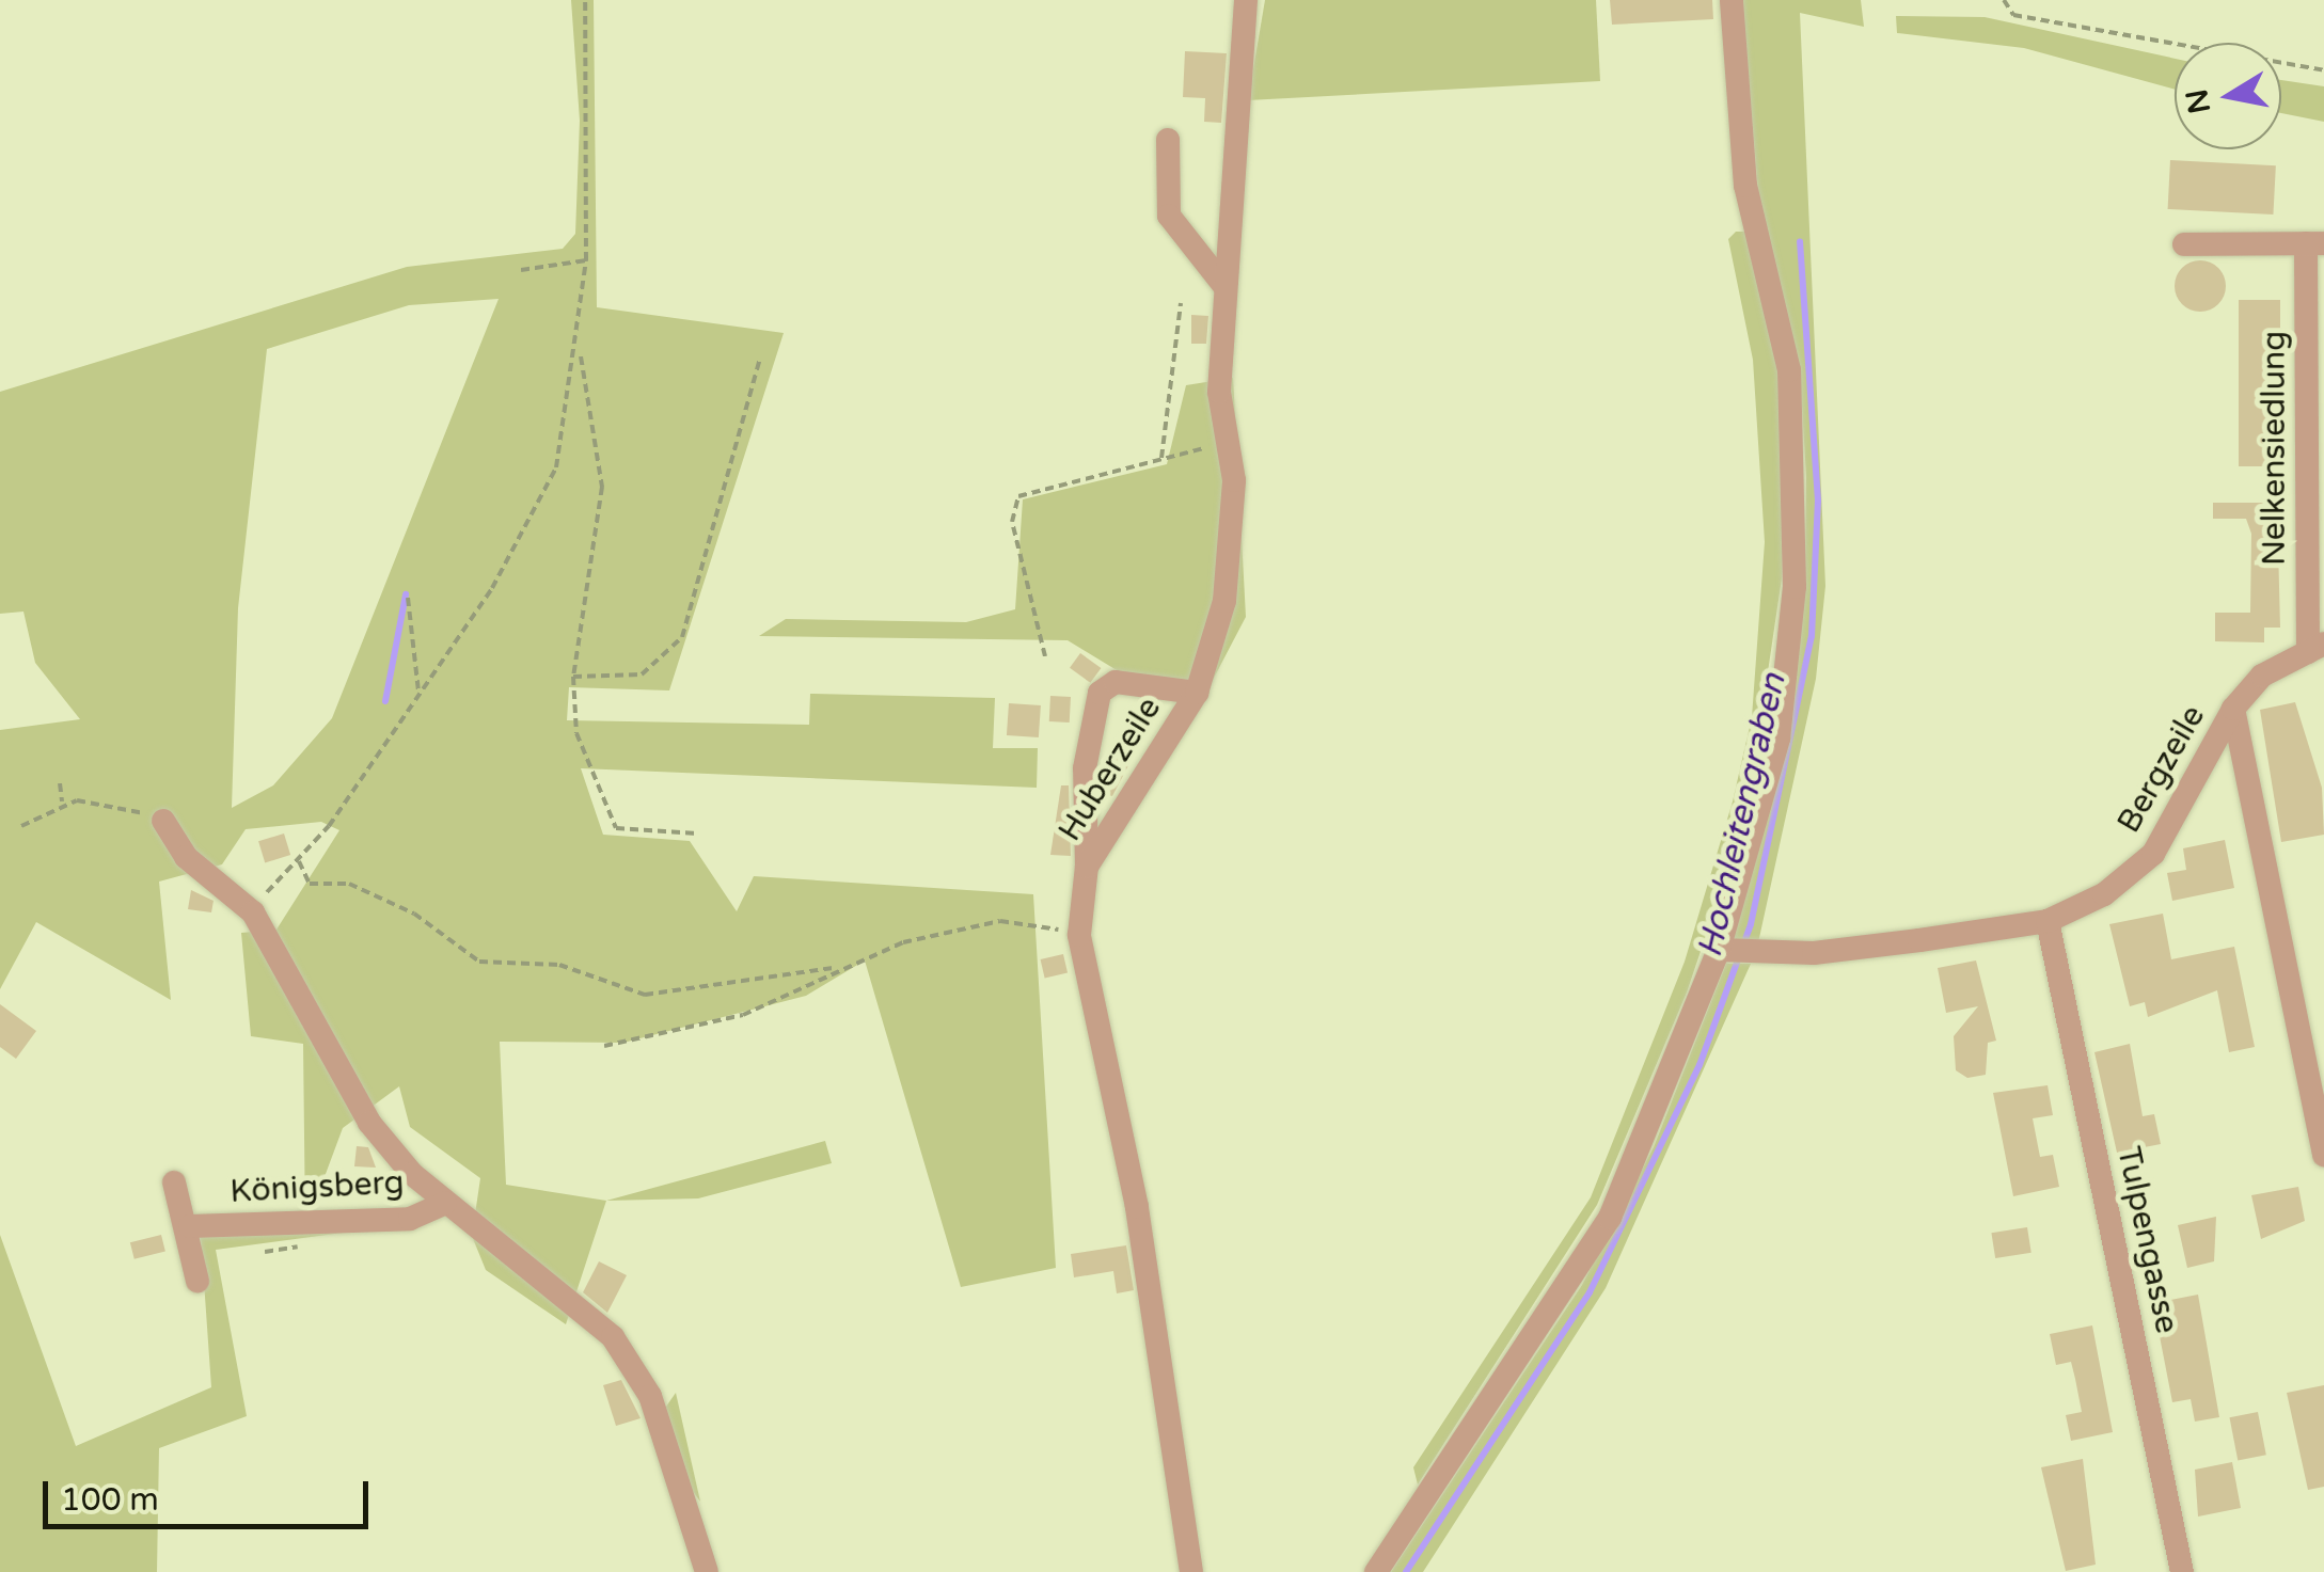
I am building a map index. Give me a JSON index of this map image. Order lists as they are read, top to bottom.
{
  "streets": {
    "street": [
      "Nelkensiedlung",
      "Huberzeile",
      "Bergzeile",
      "Königsberg",
      "Tulpengasse"
    ]
  },
  "crossings": [
    ["Nelkensiedlung", "Bergzeile"],
    ["Bergzeile", "Tulpengasse"]
  ],
  "water": ["Hochleitengraben"],
  "scale_bar": "100 m",
  "north": "left"
}
